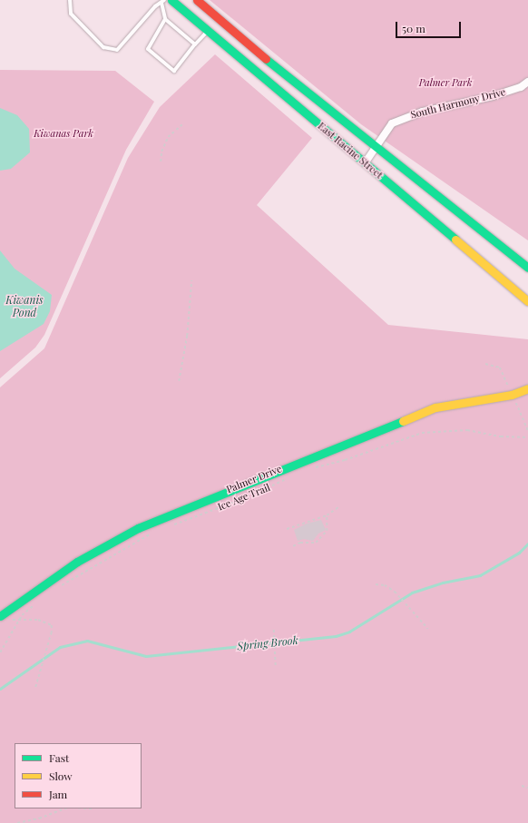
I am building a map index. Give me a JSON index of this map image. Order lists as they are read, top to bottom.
{
  "streets": {
    "main road": ["East Racine Street", "Palmer Drive"],
    "street": ["South Harmony Drive"],
    "path": ["Ice Age Trail"]
  },
  "crossings": [
    ["South Harmony Drive", "East Racine Street"]
  ],
  "water": ["Kiwanis Pond", "Spring Brook"],
  "parks": ["Palmer Park", "Kiwanas Park"],
  "legend": ["Fast", "Slow", "Jam"],
  "scale_bar": "50 m"
}
